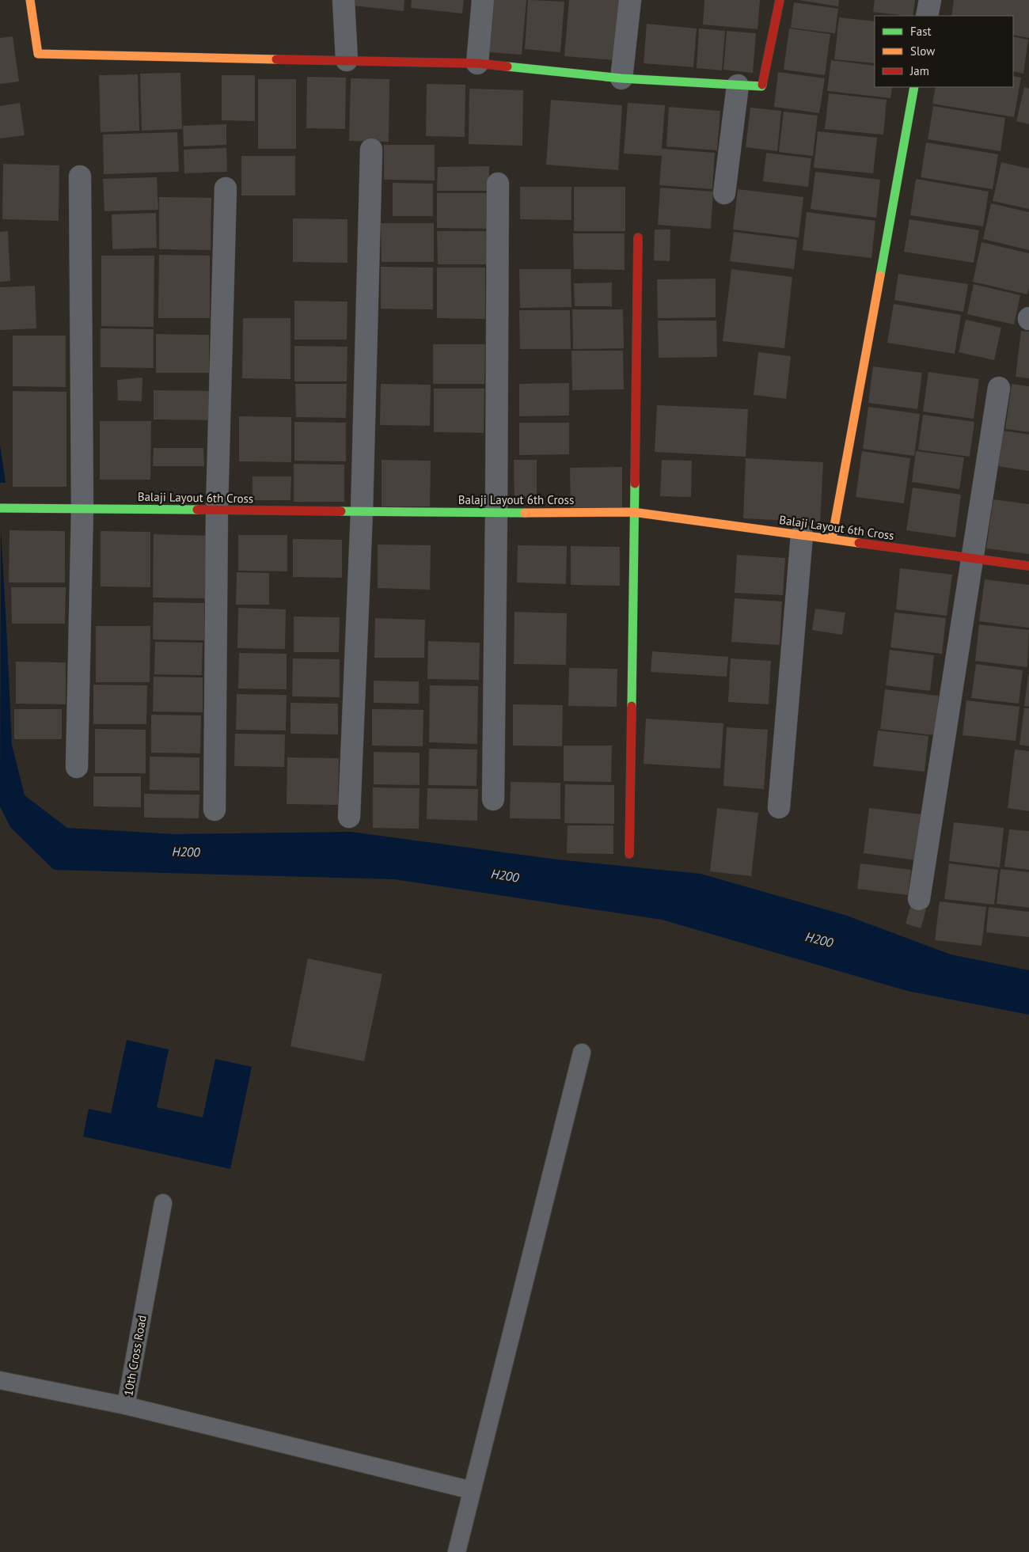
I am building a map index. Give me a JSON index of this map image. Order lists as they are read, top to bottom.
{
  "streets": {
    "street": ["Balaji Layout 6th Cross"],
    "lane": ["10th Cross Road"]
  },
  "water": ["H200"],
  "legend": ["Fast", "Slow", "Jam"]
}
